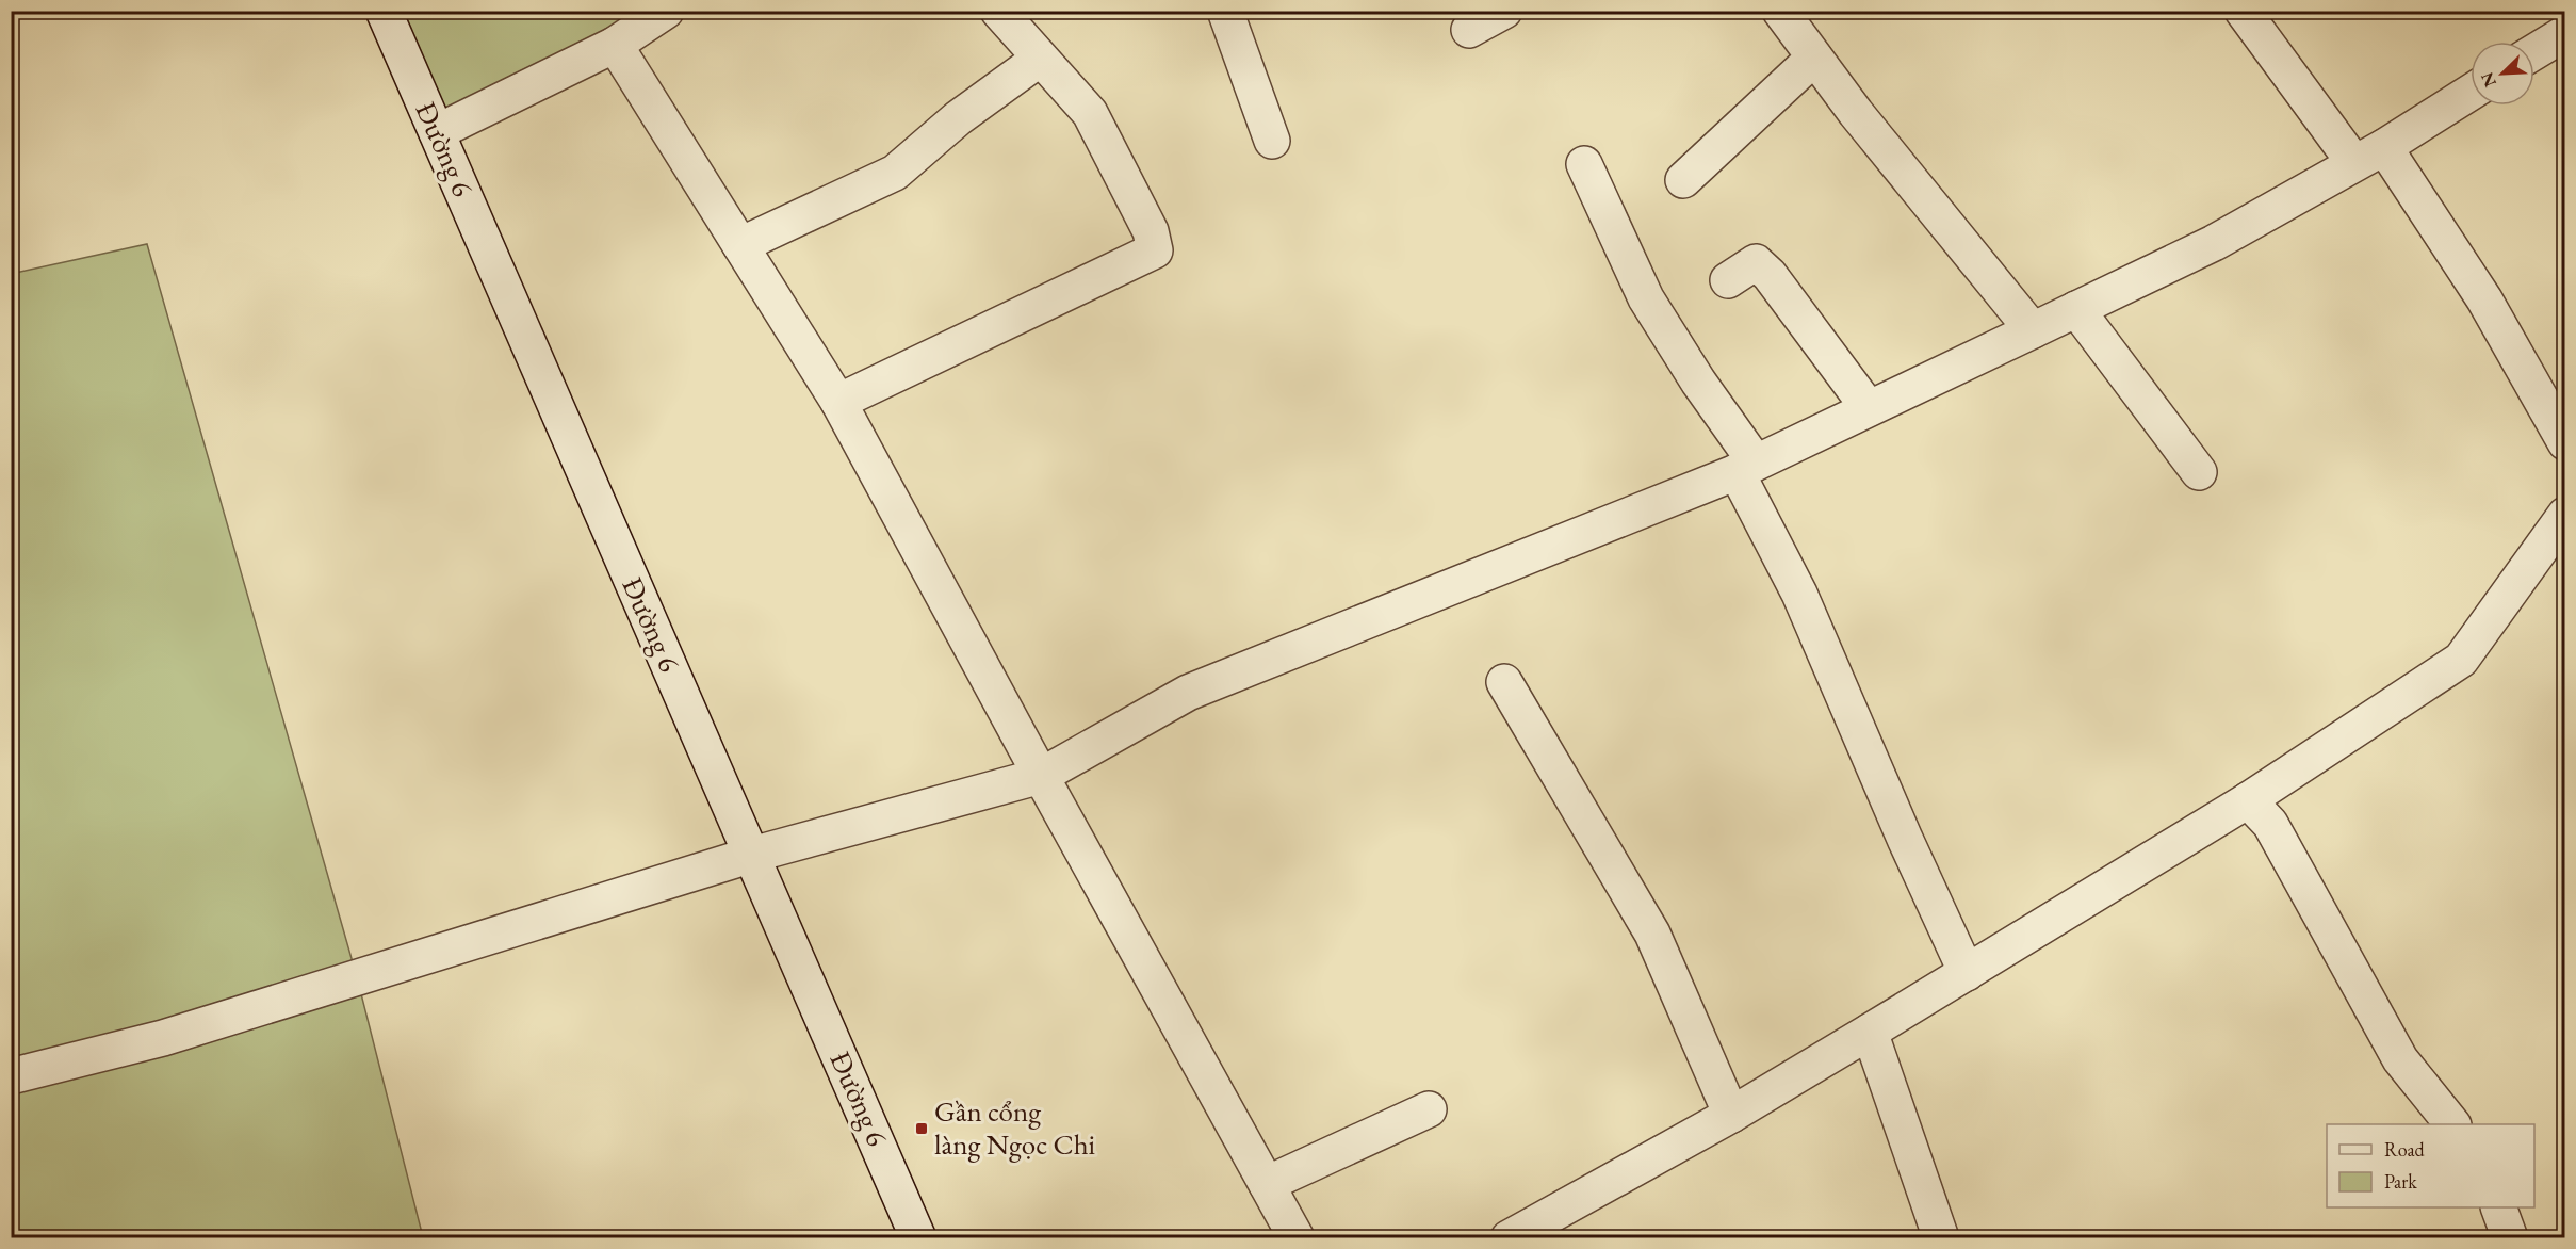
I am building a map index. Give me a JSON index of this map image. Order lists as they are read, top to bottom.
{
  "streets": {
    "street": ["Đường 6"]
  },
  "places": {
    "transit": ["Gần cổng làng Ngọc Chi"]
  },
  "legend": ["Road", "Park"],
  "north": "bottom left"
}
